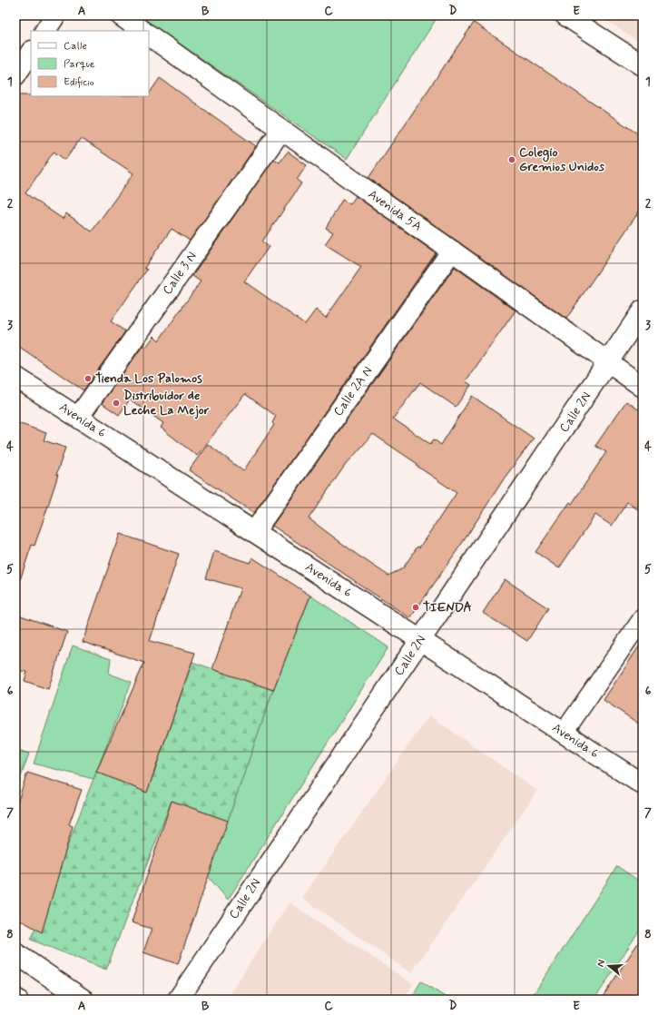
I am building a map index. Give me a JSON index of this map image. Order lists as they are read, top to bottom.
{
  "streets": {
    "street": [
      "Avenida 5A",
      "Calle 3 N",
      "Calle 2A N",
      "Calle 2N",
      "Avenida 6"
    ]
  },
  "crossings": [
    ["Avenida 5A", "Calle 3 N"],
    ["Avenida 5A", "Calle 2A N"],
    ["Avenida 5A", "Calle 2N"],
    ["Calle 3 N", "Avenida 6"],
    ["Calle 2A N", "Avenida 6"],
    ["Calle 2N", "Avenida 6"]
  ],
  "places": [
    "Colegio Gremios Unidos",
    "Tienda Los Palomos",
    "Distribuidor de Leche La Mejor",
    "TIENDA"
  ],
  "legend": ["Calle", "Parque", "Edificio"],
  "north": "left",
  "grid": {
    "columns": [
      "A",
      "B",
      "C",
      "D",
      "E"
    ],
    "rows": [
      "1",
      "2",
      "3",
      "4",
      "5",
      "6",
      "7",
      "8"
    ]
  }
}
